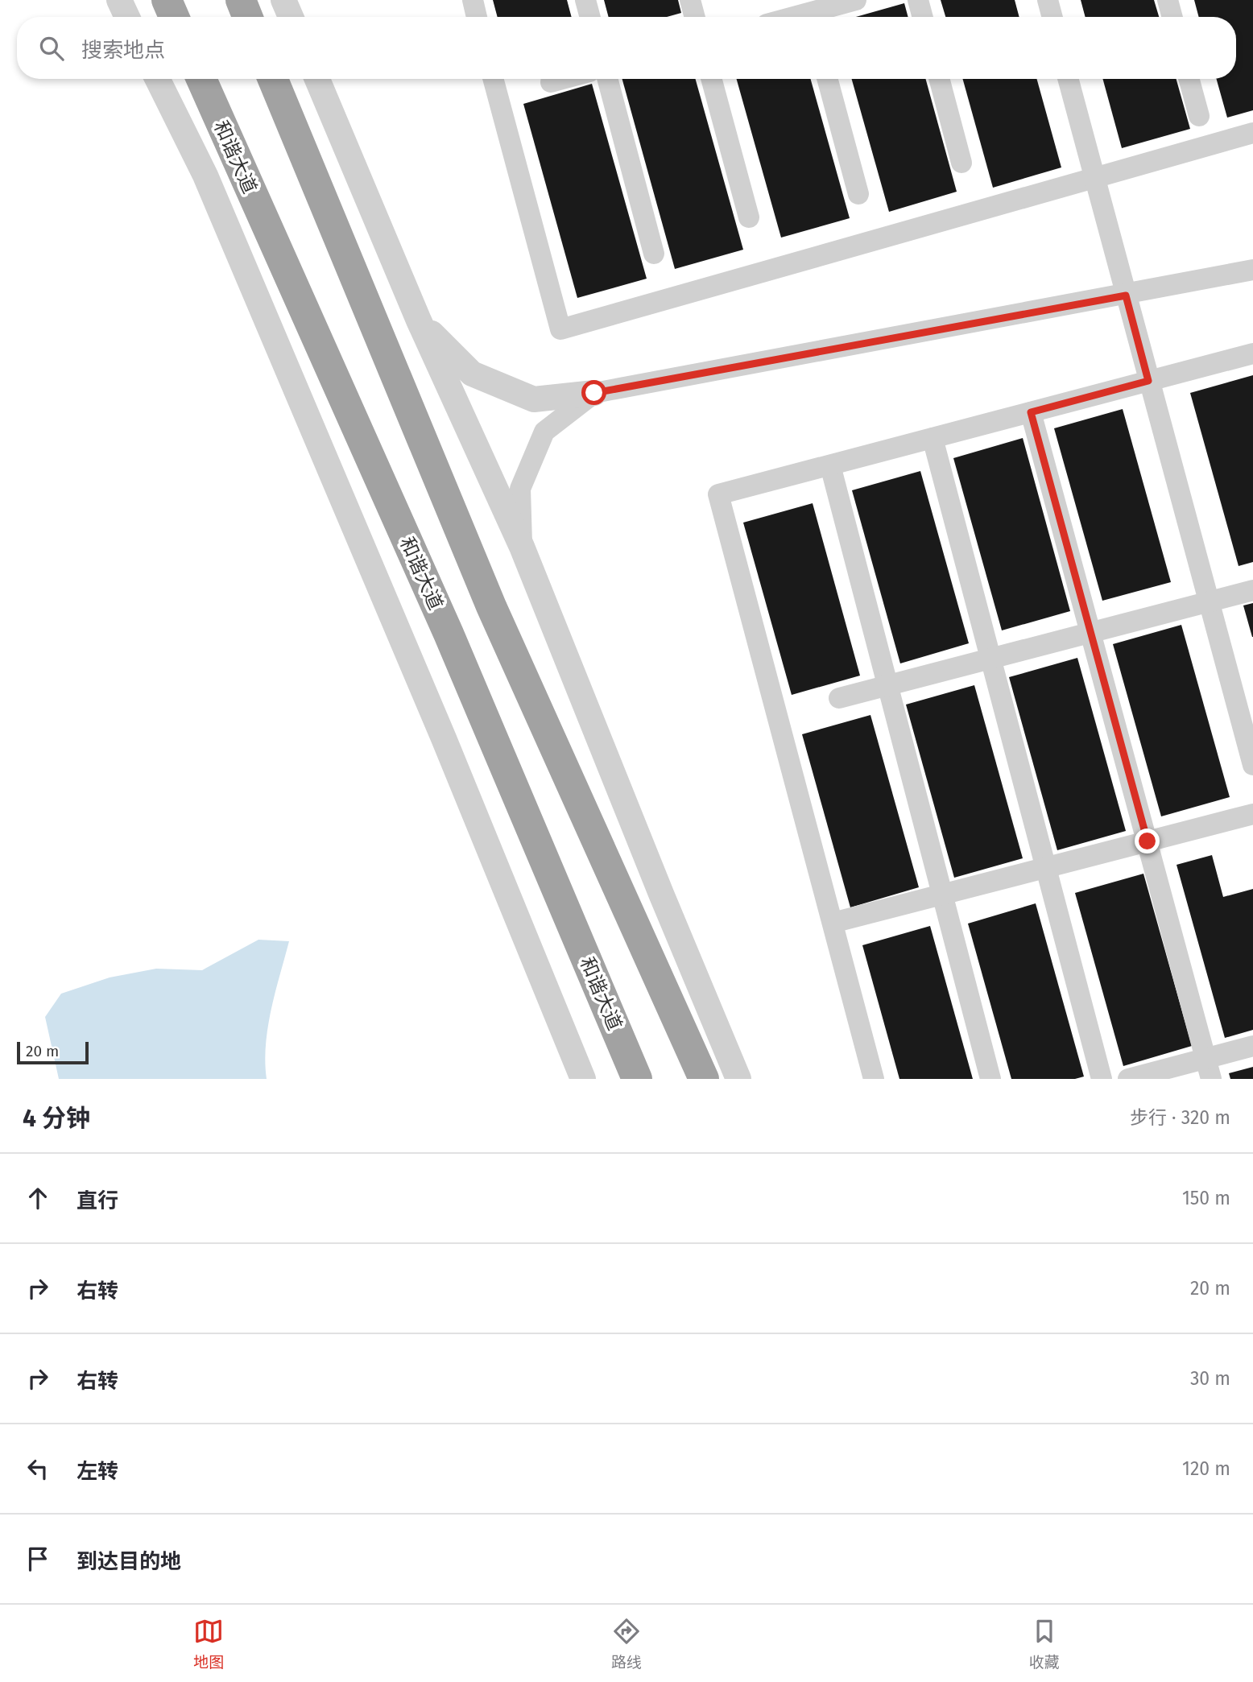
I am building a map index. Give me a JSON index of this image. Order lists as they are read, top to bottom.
{
  "streets": {
    "highway": ["和谐大道"]
  },
  "scale_bar": "20 m",
  "page": {
    "search": "搜索地点",
    "scale": "20 m",
    "heading": ["4 分钟", "步行 · 320 m"],
    "list": [
      ["直行", "150 m"],
      ["右转", "20 m"],
      ["右转", "30 m"],
      ["左转", "120 m"],
      "到达目的地"
    ],
    "nav": ["地图", "路线", "收藏"]
  }
}
